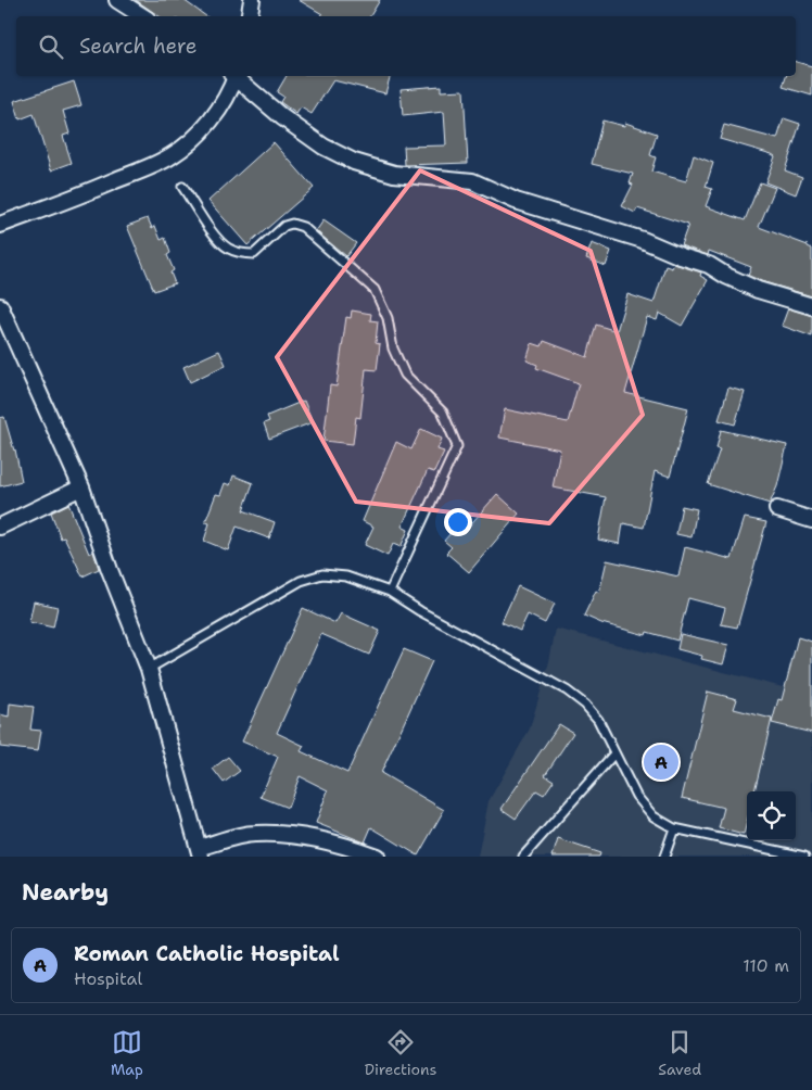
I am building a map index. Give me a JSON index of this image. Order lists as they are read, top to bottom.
{
  "page": {
    "search": "Search here",
    "pins": "A",
    "heading": "Nearby",
    "list": [
      {
        "mark": "A",
        "name": "Roman Catholic Hospital",
        "note": "Hospital",
        "value": "110 m"
      }
    ],
    "nav": ["Map", "Directions", "Saved"]
  }
}
